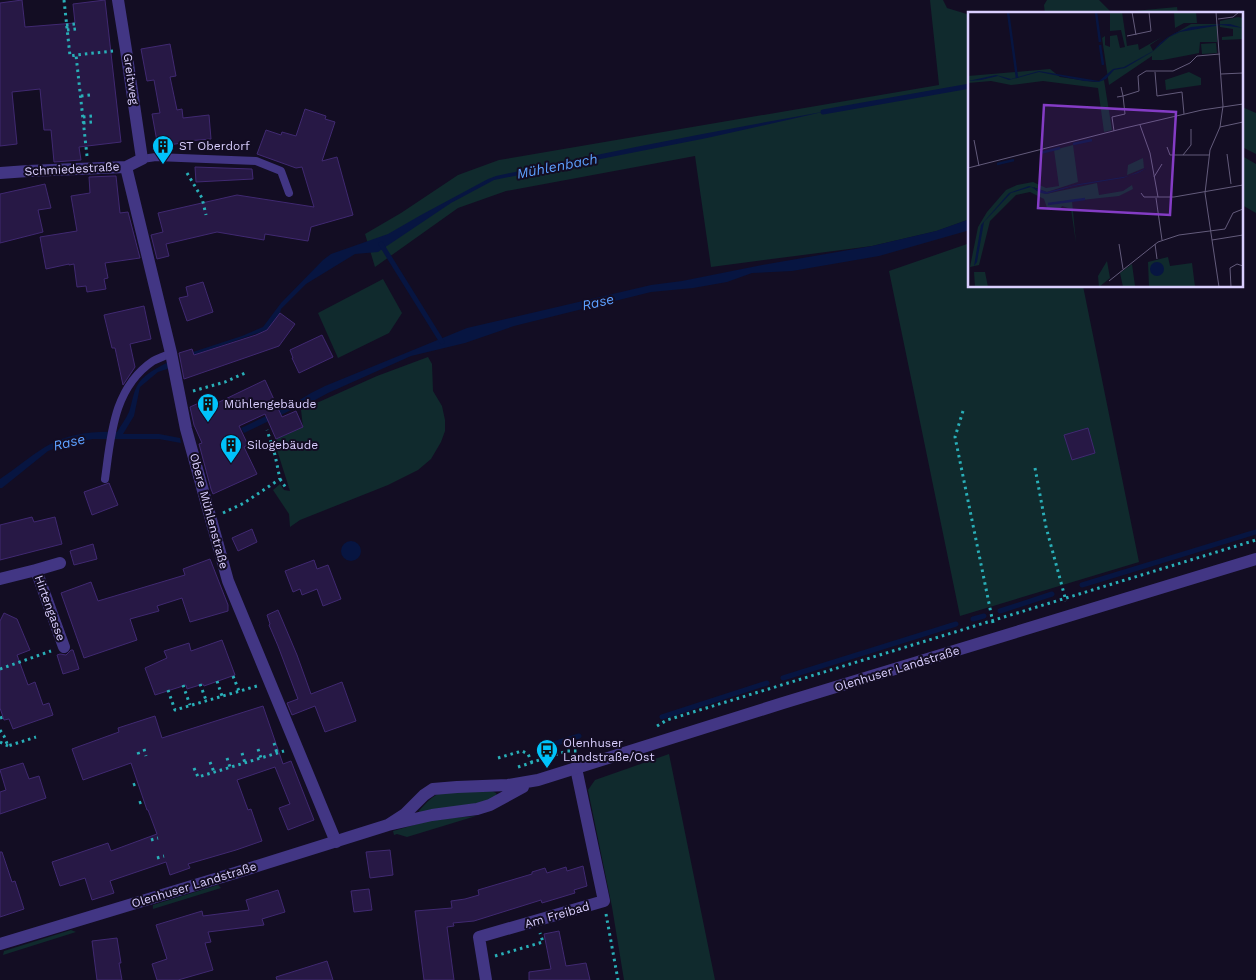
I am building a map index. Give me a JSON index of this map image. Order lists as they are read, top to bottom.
{
  "streets": {
    "street": [
      "Greitweg",
      "Schmiedestraße",
      "Obere Mühlenstraße",
      "Hirtengasse",
      "Olenhuser Landstraße",
      "Am Freibad"
    ]
  },
  "crossings": [
    ["Greitweg", "Schmiedestraße"],
    ["Schmiedestraße", "Obere Mühlenstraße"],
    ["Obere Mühlenstraße", "Olenhuser Landstraße"],
    ["Olenhuser Landstraße", "Am Freibad"]
  ],
  "water": ["Mühlenbach", "Rase"],
  "places": {
    "building": ["ST Oberdorf", "Mühlengebäude", "Silogebäude"],
    "bus stop": ["Olenhuser Landstraße/Ost"]
  }
}
